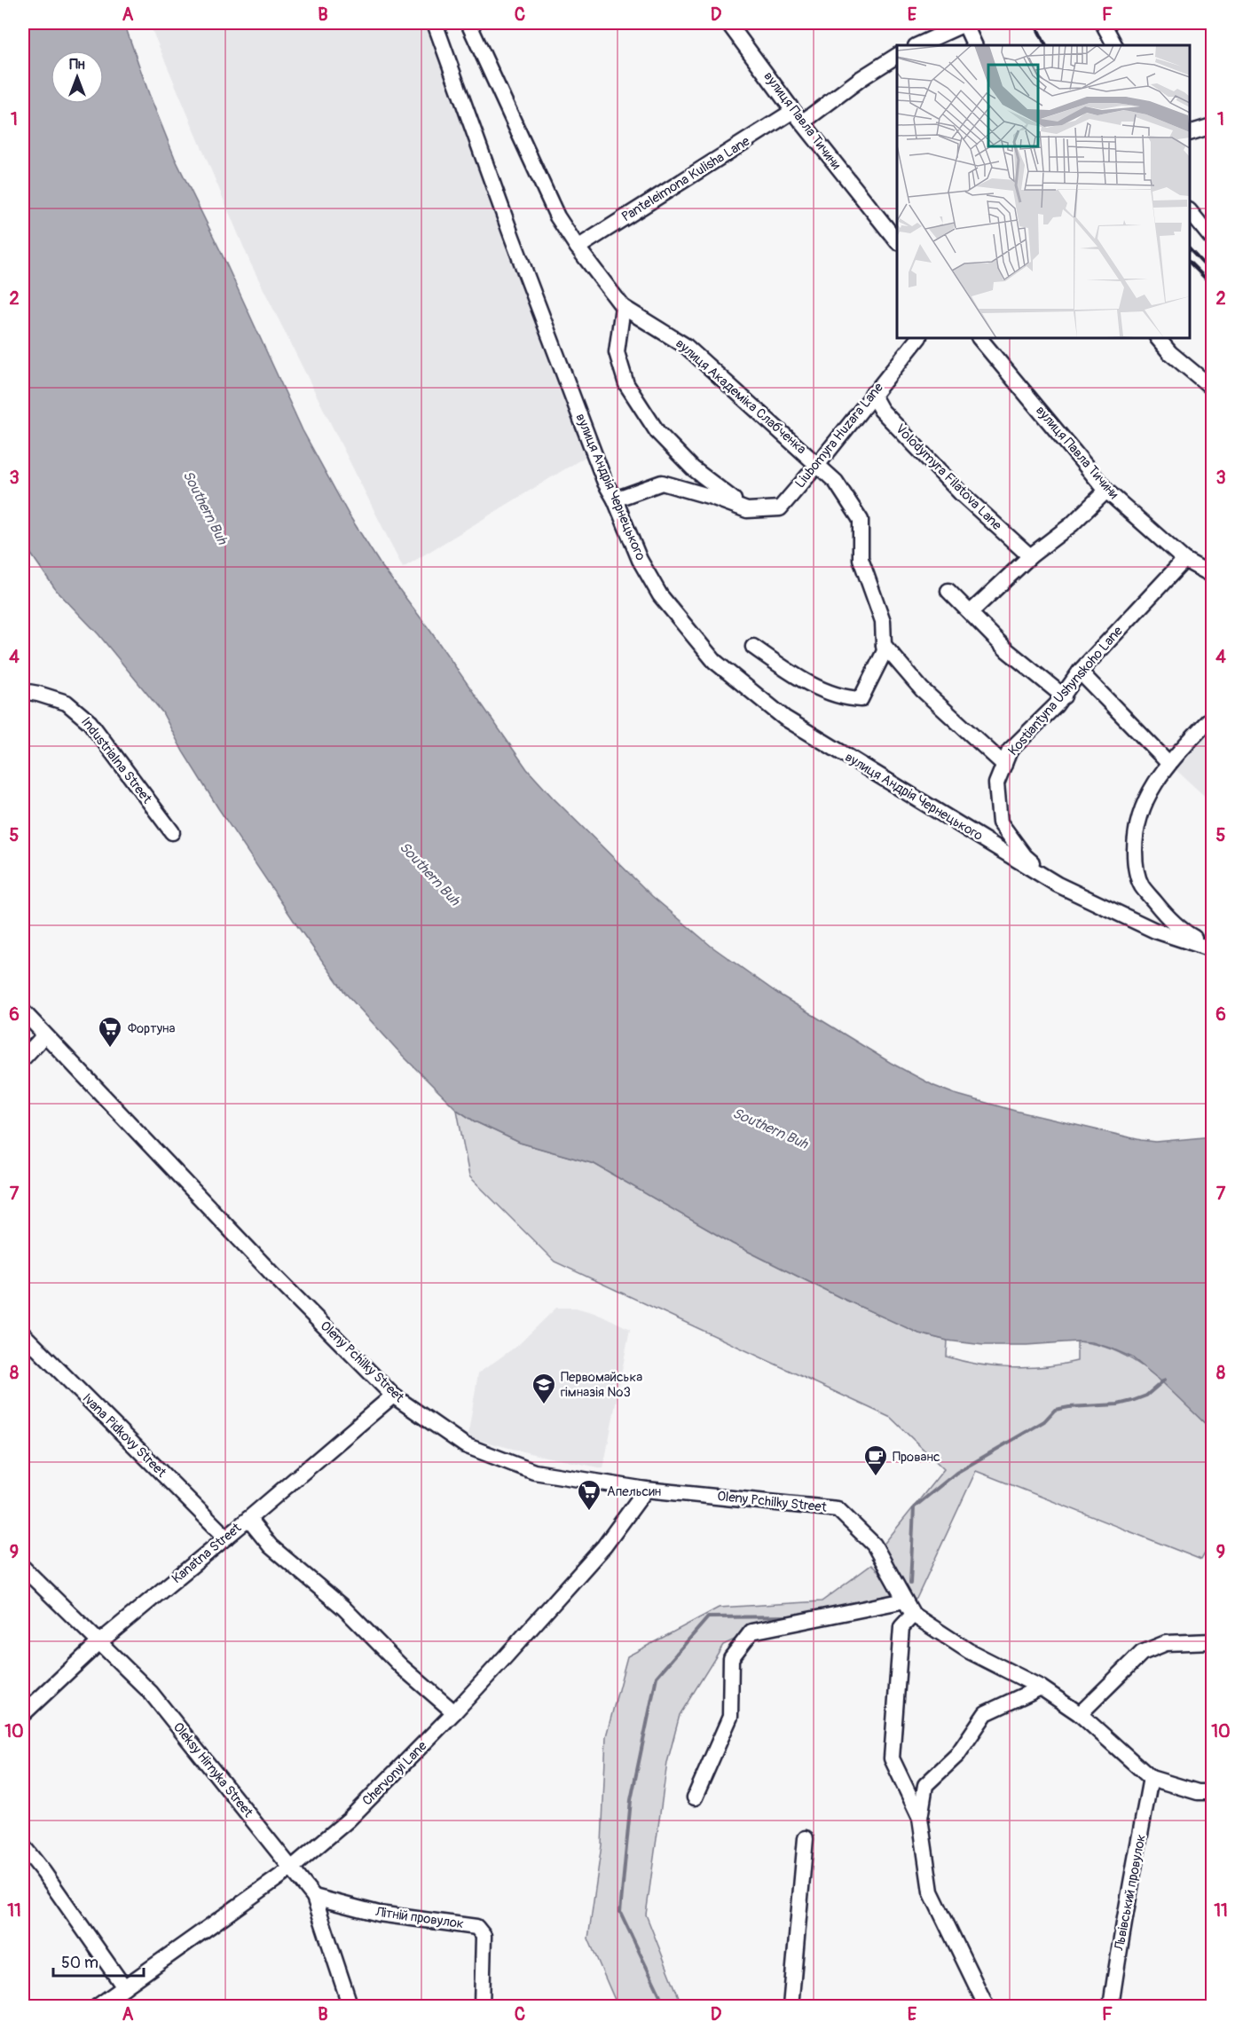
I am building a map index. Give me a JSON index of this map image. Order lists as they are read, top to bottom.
{
  "streets": {
    "street": [
      "вулиця Павла Тичини",
      "Panteleimona Kulisha Lane",
      "вулиця Академіка Слабченка",
      "Liubomyra Huzara Lane",
      "Volodymyra Filatova Lane",
      "вулиця Андрія Чернецького",
      "Kostiantyna Ushynskoho Lane",
      "Industrialna Street",
      "Oleny Pchilky Street",
      "Ivana Pidkovy Street",
      "Kanatna Street",
      "Oleksy Hirnyka Street",
      "Chervonyi Lane",
      "Львівський провулок",
      "Літній провулок"
    ]
  },
  "crossings": [
    ["вулиця Павла Тичини", "Panteleimona Kulisha Lane"],
    ["вулиця Павла Тичини", "Kostiantyna Ushynskoho Lane"],
    ["Panteleimona Kulisha Lane", "вулиця Академіка Слабченка"],
    ["вулиця Академіка Слабченка", "Liubomyra Huzara Lane"],
    ["Liubomyra Huzara Lane", "Volodymyra Filatova Lane"],
    ["вулиця Андрія Чернецького", "Kostiantyna Ushynskoho Lane"],
    ["Oleny Pchilky Street", "Kanatna Street"],
    ["Oleny Pchilky Street", "Chervonyi Lane"],
    ["Oleny Pchilky Street", "Львівський провулок"],
    ["Ivana Pidkovy Street", "Kanatna Street"],
    ["Kanatna Street", "Oleksy Hirnyka Street"],
    ["Oleksy Hirnyka Street", "Chervonyi Lane"],
    ["Oleksy Hirnyka Street", "Літній провулок"]
  ],
  "water": ["Southern Buh"],
  "places": {
    "supermarket": ["Фортуна", "Апельсин"],
    "school or university": ["Первомайська гімназія №3"],
    "cafe": ["Прованс"]
  },
  "scale_bar": "50 m",
  "north": "top",
  "grid": {
    "columns": [
      "A",
      "B",
      "C",
      "D",
      "E",
      "F"
    ],
    "rows": [
      "1",
      "2",
      "3",
      "4",
      "5",
      "6",
      "7",
      "8",
      "9",
      "10",
      "11"
    ]
  }
}
